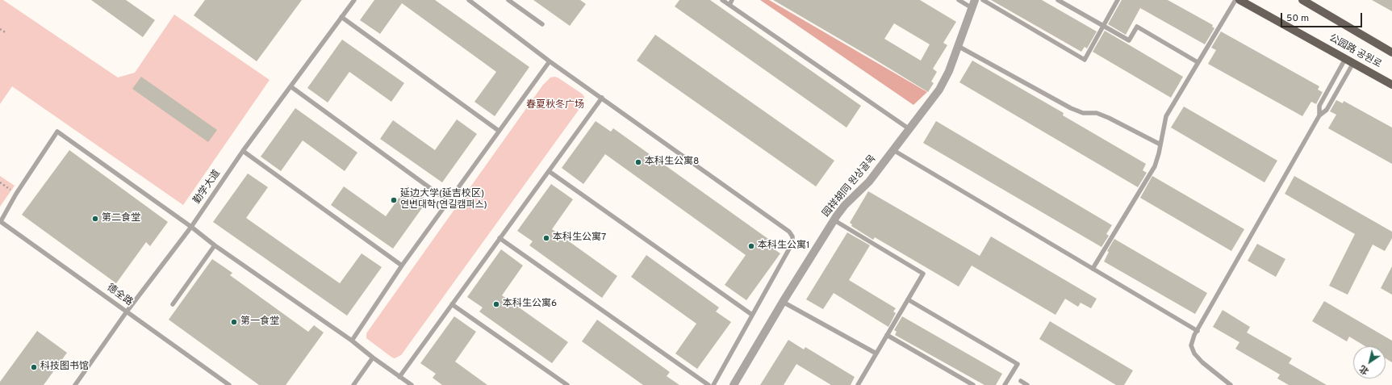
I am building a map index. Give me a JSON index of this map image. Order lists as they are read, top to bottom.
{
  "streets": {
    "main road": ["公园路 공원로"],
    "street": ["园祥胡同 원상골목"],
    "lane": ["勤学大道", "德全路"]
  },
  "crossings": [
    ["勤学大道", "德全路"]
  ],
  "parks": ["春夏秋冬广场"],
  "places": [
    "本科生公寓8",
    "延边大学(延吉校区) 연변대학(연길캠퍼스)",
    "第二食堂",
    "本科生公寓7",
    "本科生公寓1",
    "本科生公寓6",
    "第一食堂",
    "科技图书馆"
  ],
  "scale_bar": "50 m",
  "north": "bottom left"
}
